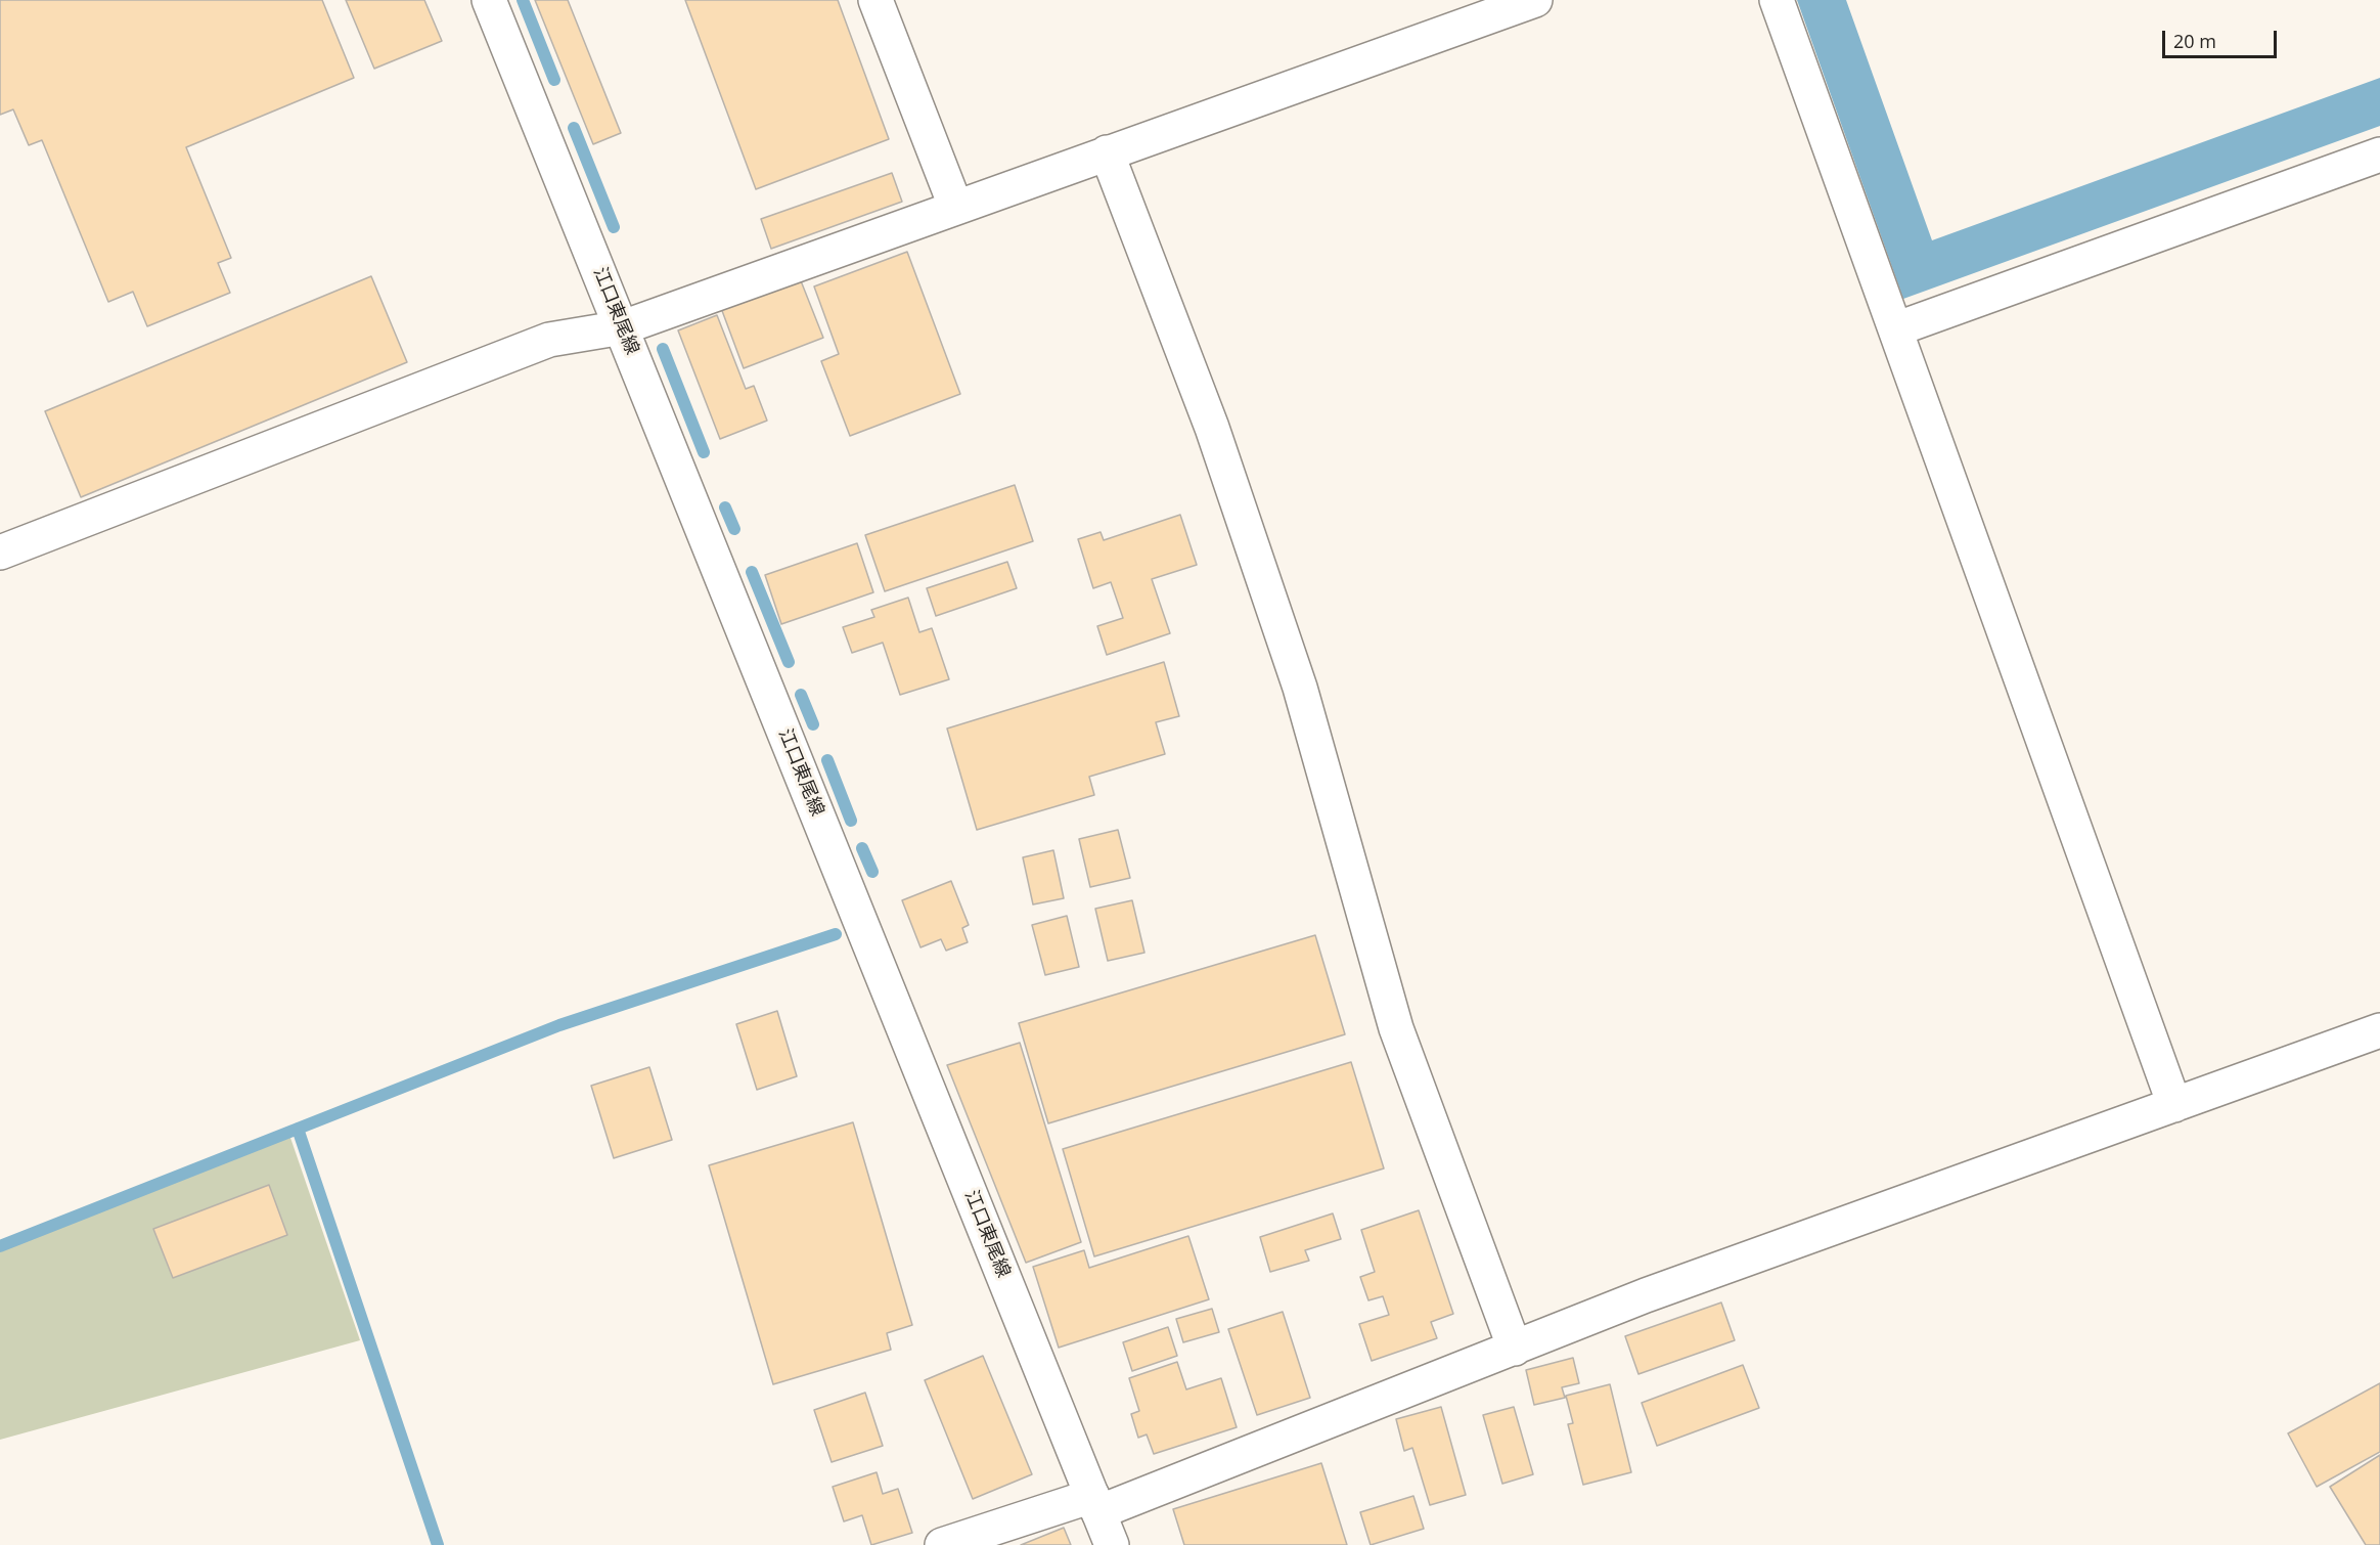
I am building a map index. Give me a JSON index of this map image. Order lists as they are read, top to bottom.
{
  "streets": {
    "street": ["江口東尾線"]
  },
  "scale_bar": "20 m"
}
